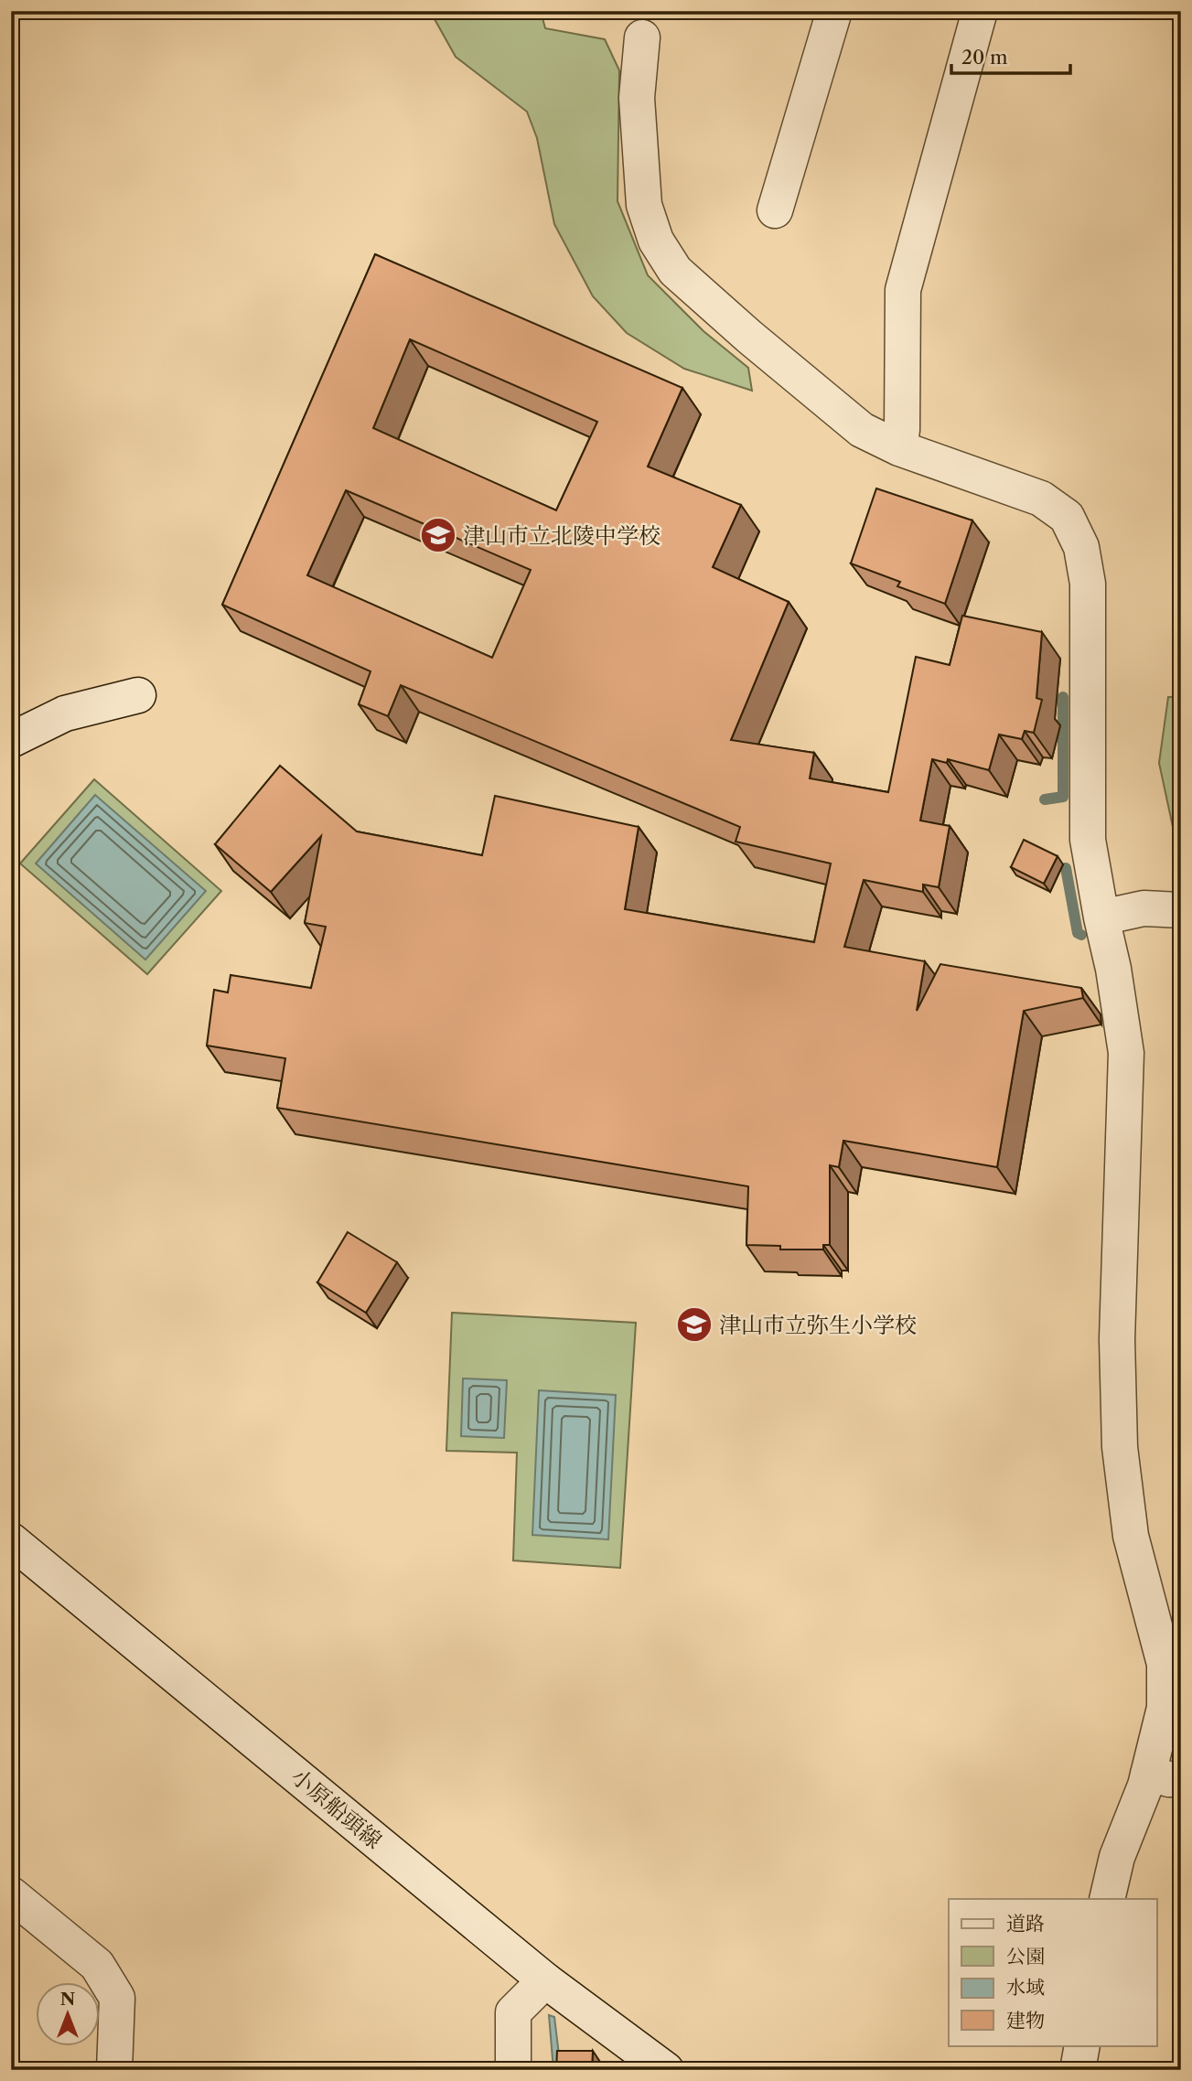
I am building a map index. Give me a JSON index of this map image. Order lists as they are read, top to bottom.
{
  "streets": {
    "street": ["小原船頭線"]
  },
  "places": {
    "school or university": ["津山市立北陵中学校", "津山市立弥生小学校"]
  },
  "legend": [
    "道路",
    "公園",
    "水域",
    "建物"
  ],
  "scale_bar": "20 m",
  "north": "top"
}
